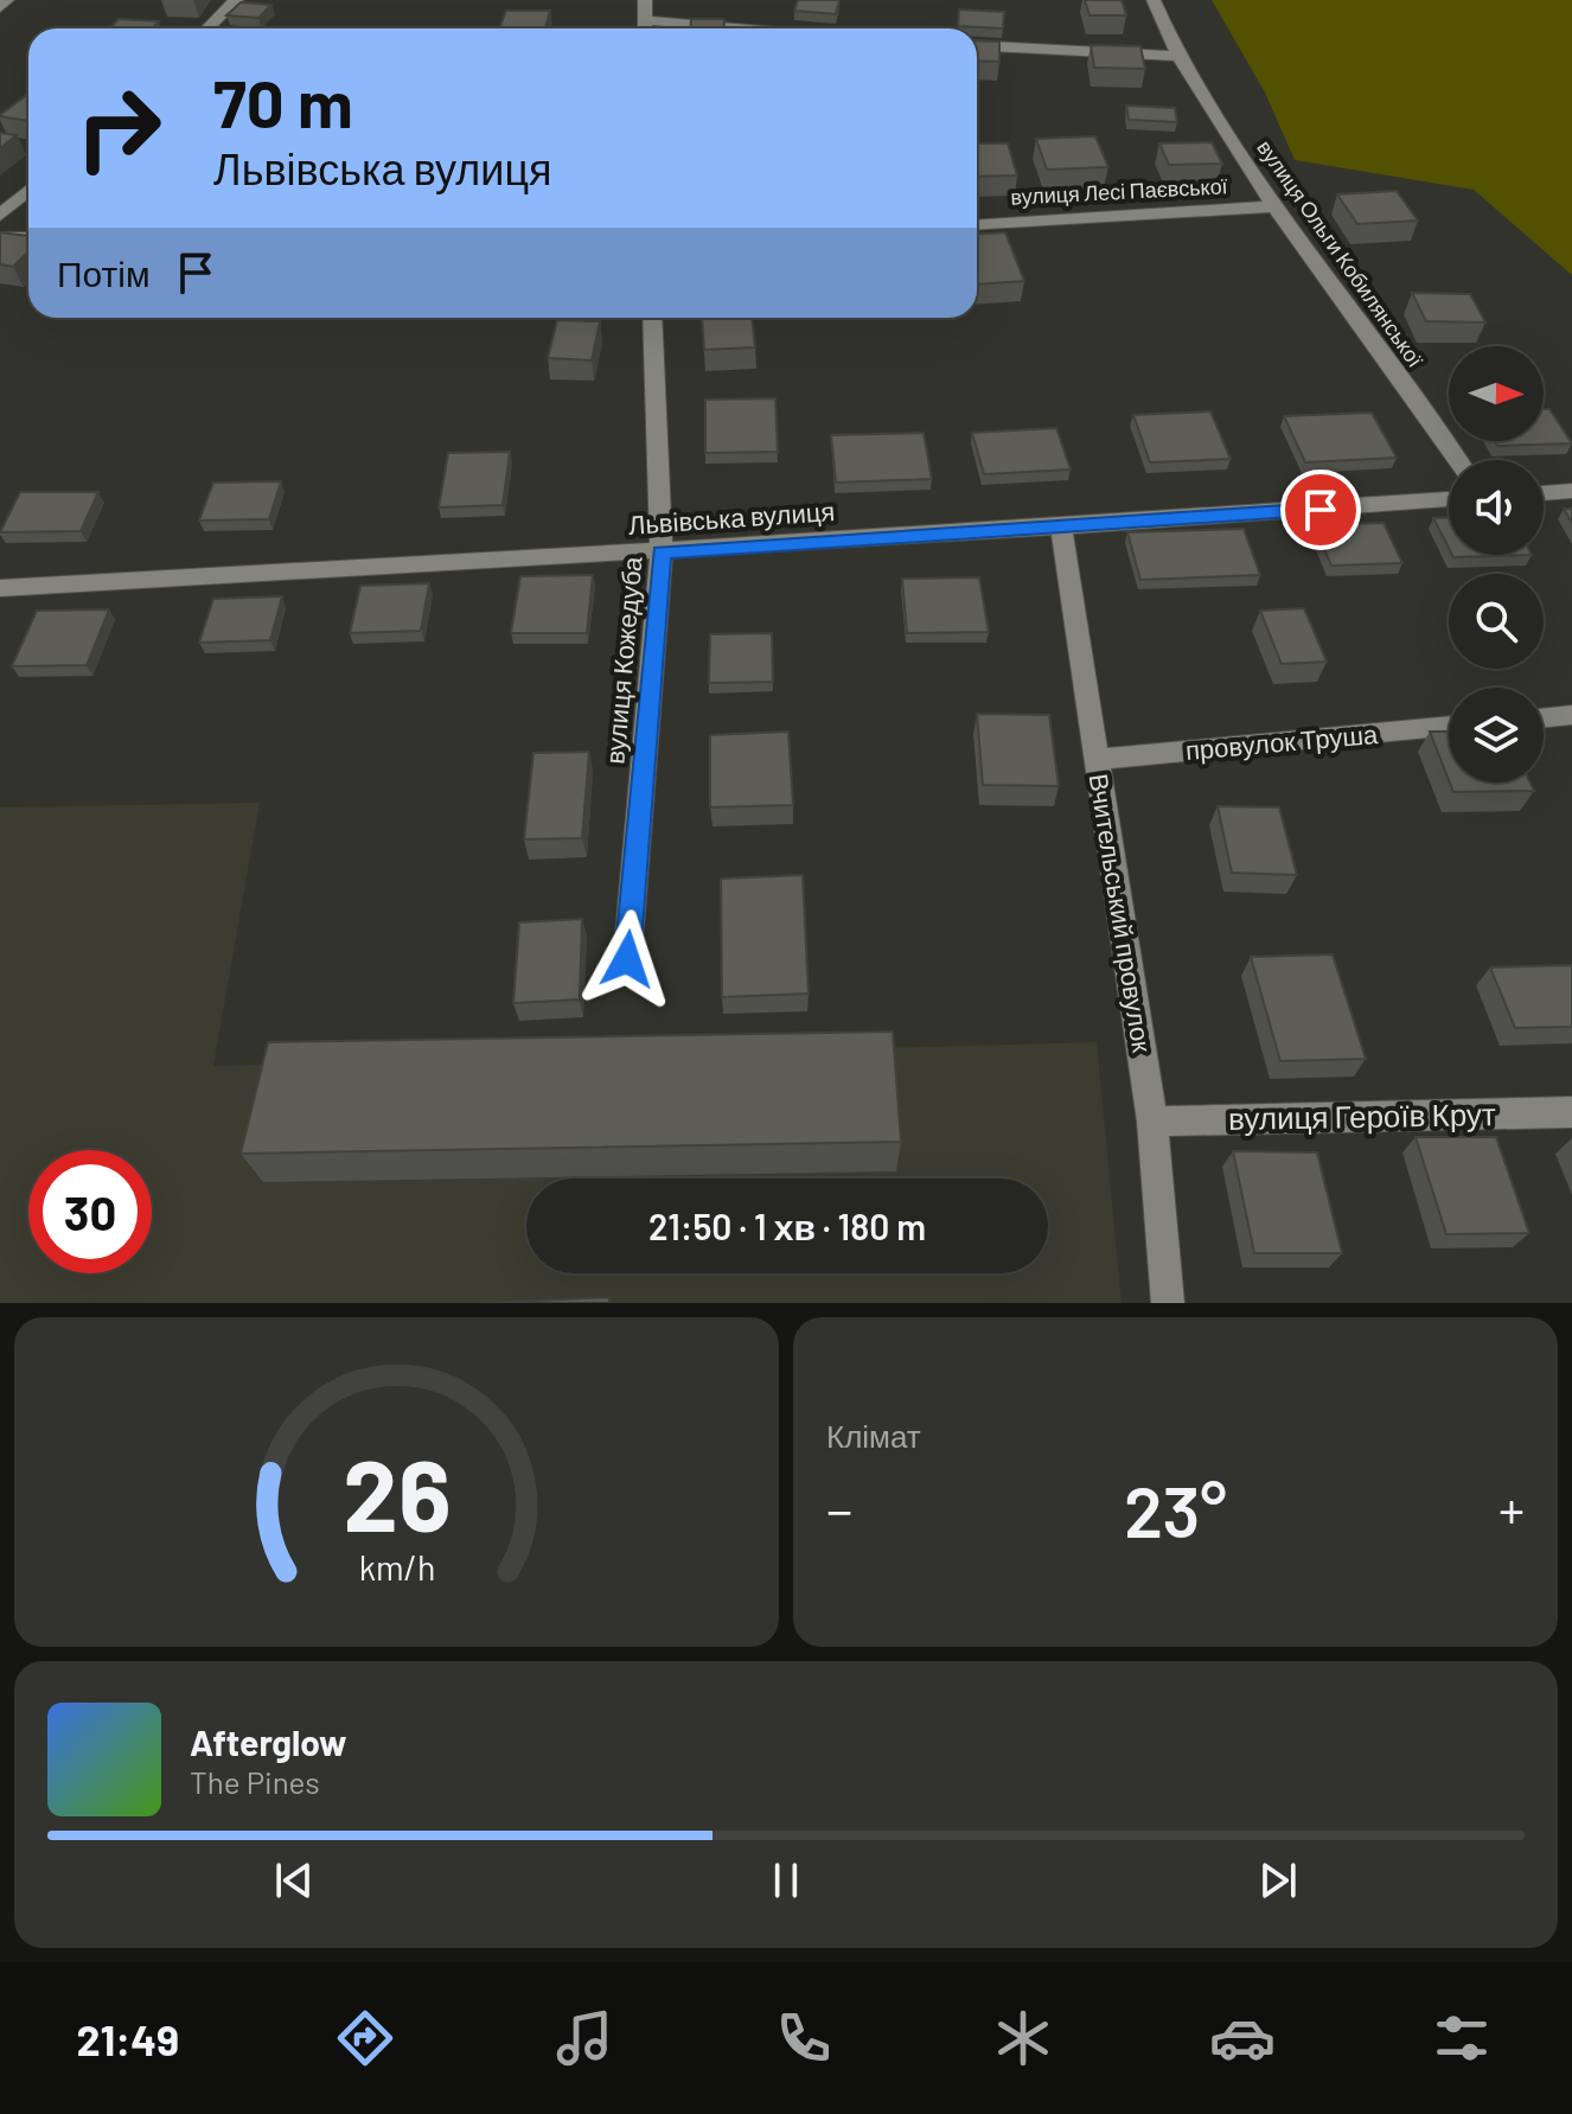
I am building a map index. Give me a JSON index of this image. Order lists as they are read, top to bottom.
{
  "streets": {
    "street": [
      "вулиця Лесі Паєвської",
      "вулиця Ольги Кобилянської",
      "Львівська вулиця",
      "вулиця Кожедуба",
      "провулок Труша",
      "Вчительський провулок",
      "вулиця Героїв Крут"
    ]
  },
  "crossings": [
    ["вулиця Лесі Паєвської", "вулиця Ольги Кобилянської"],
    ["Львівська вулиця", "вулиця Кожедуба"],
    ["Львівська вулиця", "Вчительський провулок"],
    ["провулок Труша", "Вчительський провулок"],
    ["Вчительський провулок", "вулиця Героїв Крут"]
  ],
  "north": "right",
  "page": {
    "turn": ["70 m", "Львівська вулиця"],
    "then": "Потім",
    "limit": "30",
    "trip": "21:50 · 1 хв · 180 m",
    "tile": "Клімат",
    "heat": ["−", "23°", "+"],
    "song": ["Afterglow", "The Pines"],
    "tabs": "21:49",
    "gauge": ["26", "km/h"]
  }
}
